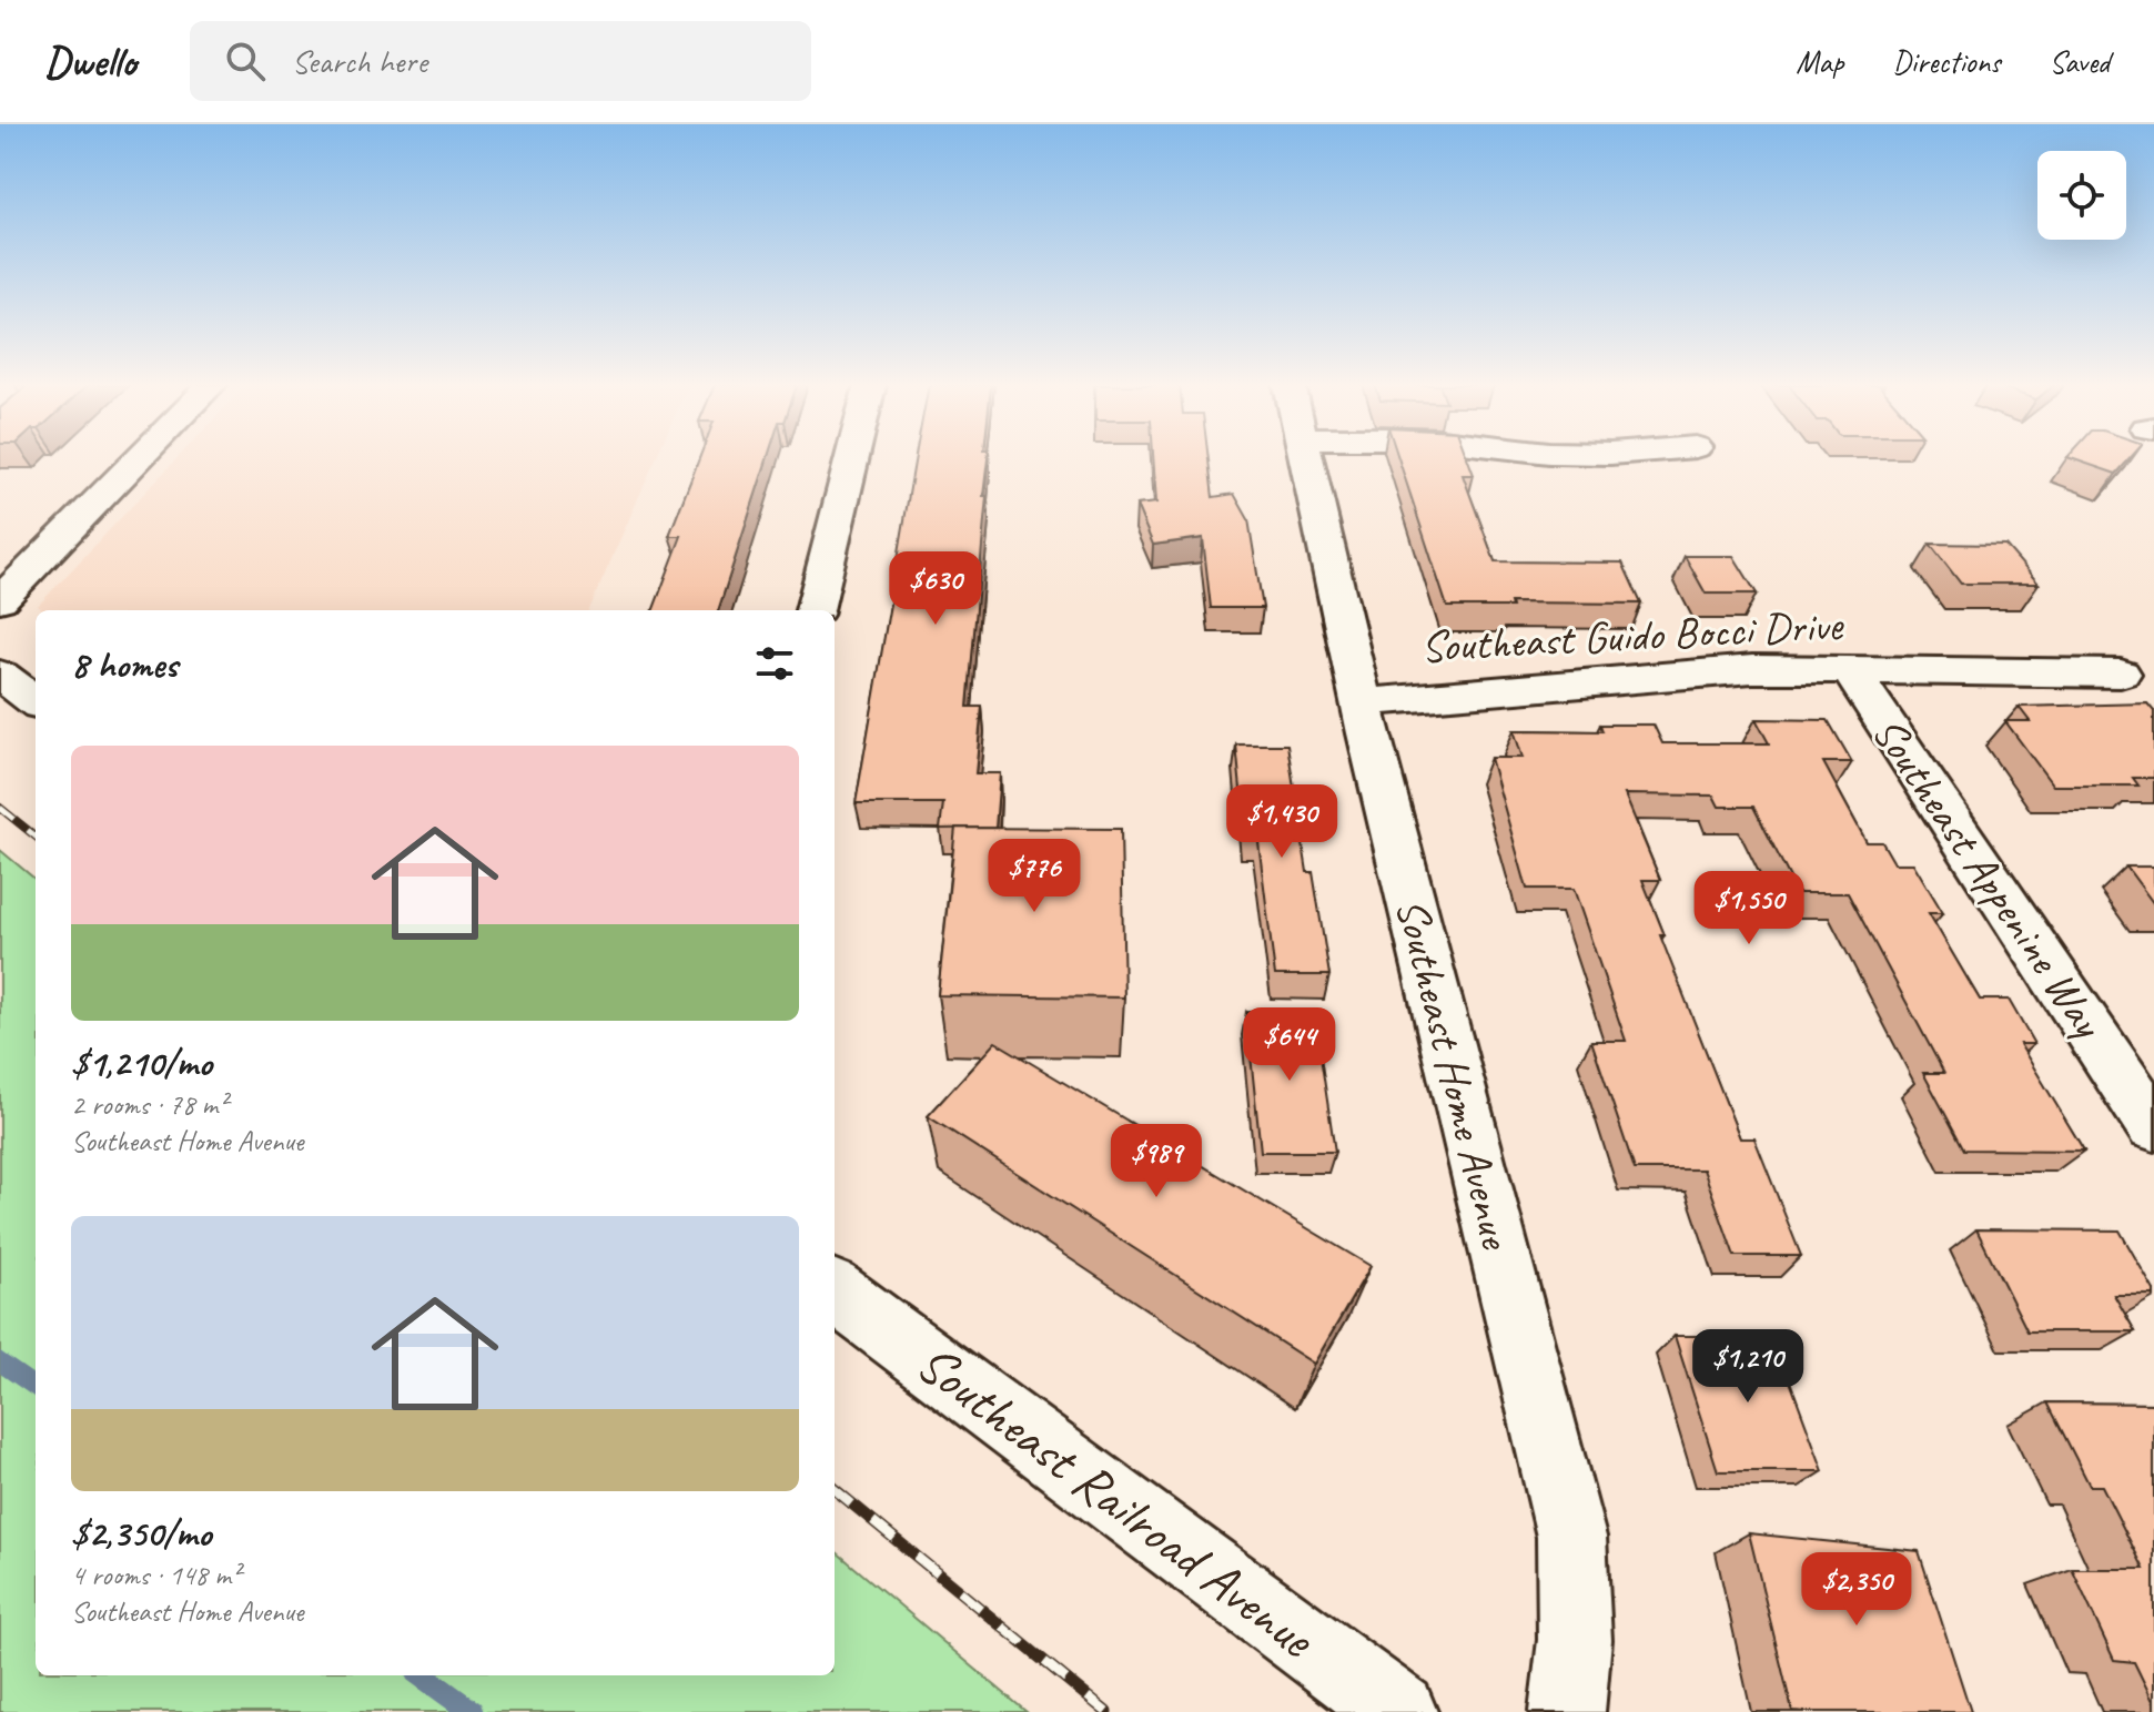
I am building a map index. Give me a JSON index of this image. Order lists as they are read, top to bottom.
{
  "streets": {
    "street": [
      "Southeast Guido Bocci Drive",
      "Southeast Appenine Way",
      "Southeast Home Avenue",
      "Southeast Railroad Avenue"
    ]
  },
  "crossings": [
    ["Southeast Guido Bocci Drive", "Southeast Appenine Way"],
    ["Southeast Guido Bocci Drive", "Southeast Home Avenue"]
  ],
  "page": {
    "header": "Dwello",
    "search": "Search here",
    "nav": ["Map", "Directions", "Saved"],
    "price": [
      "$630",
      "$1,430",
      "$776",
      "$1,550",
      "$644",
      "$989",
      "$1,210",
      "$2,350"
    ],
    "heading": "8 homes",
    "list": [
      {
        "name": "$1,210/mo",
        "note": "2 rooms · 78 m² · Southeast Home Avenue"
      },
      {
        "name": "$2,350/mo",
        "note": "4 rooms · 148 m² · Southeast Home Avenue"
      }
    ]
  }
}
